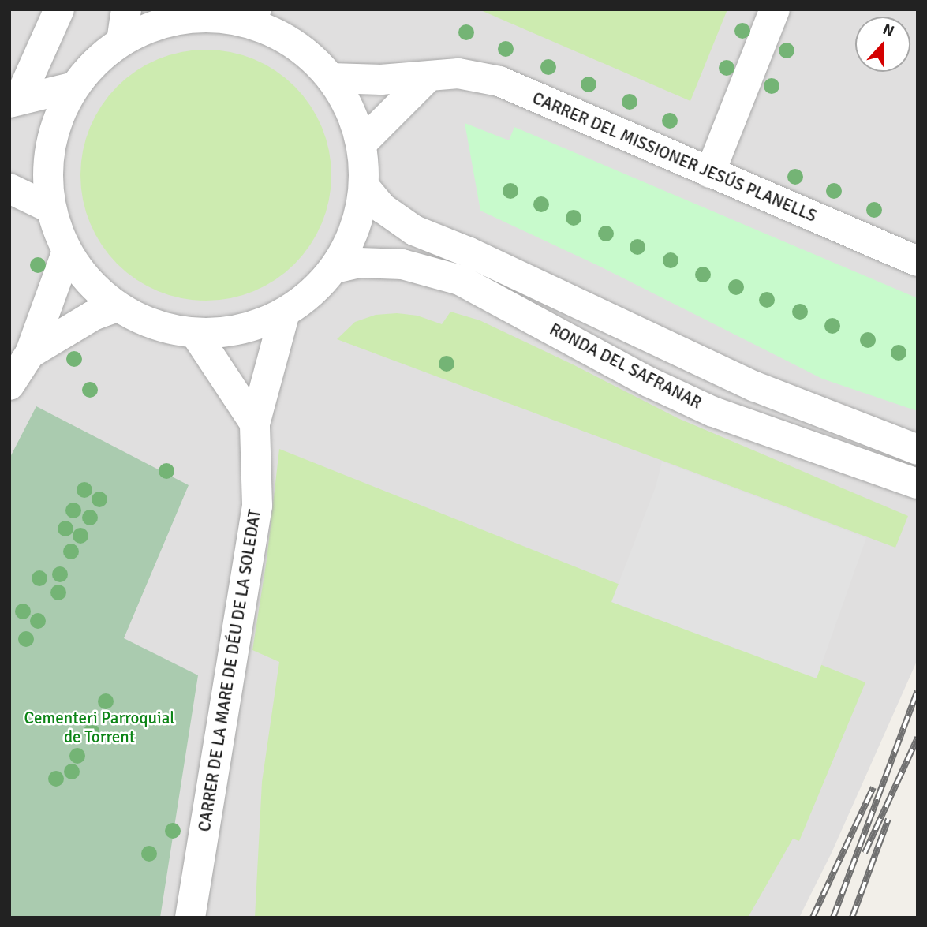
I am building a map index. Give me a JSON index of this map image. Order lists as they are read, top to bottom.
{
  "streets": {
    "street": ["CARRER DEL MISSIONER JESÚS PLANELLS", "RONDA DEL SAFRANAR", "CARRER DE LA MARE DE DÉU DE LA SOLEDAT"]
  },
  "parks": ["Cementeri Parroquial de Torrent"],
  "north": "top"
}
